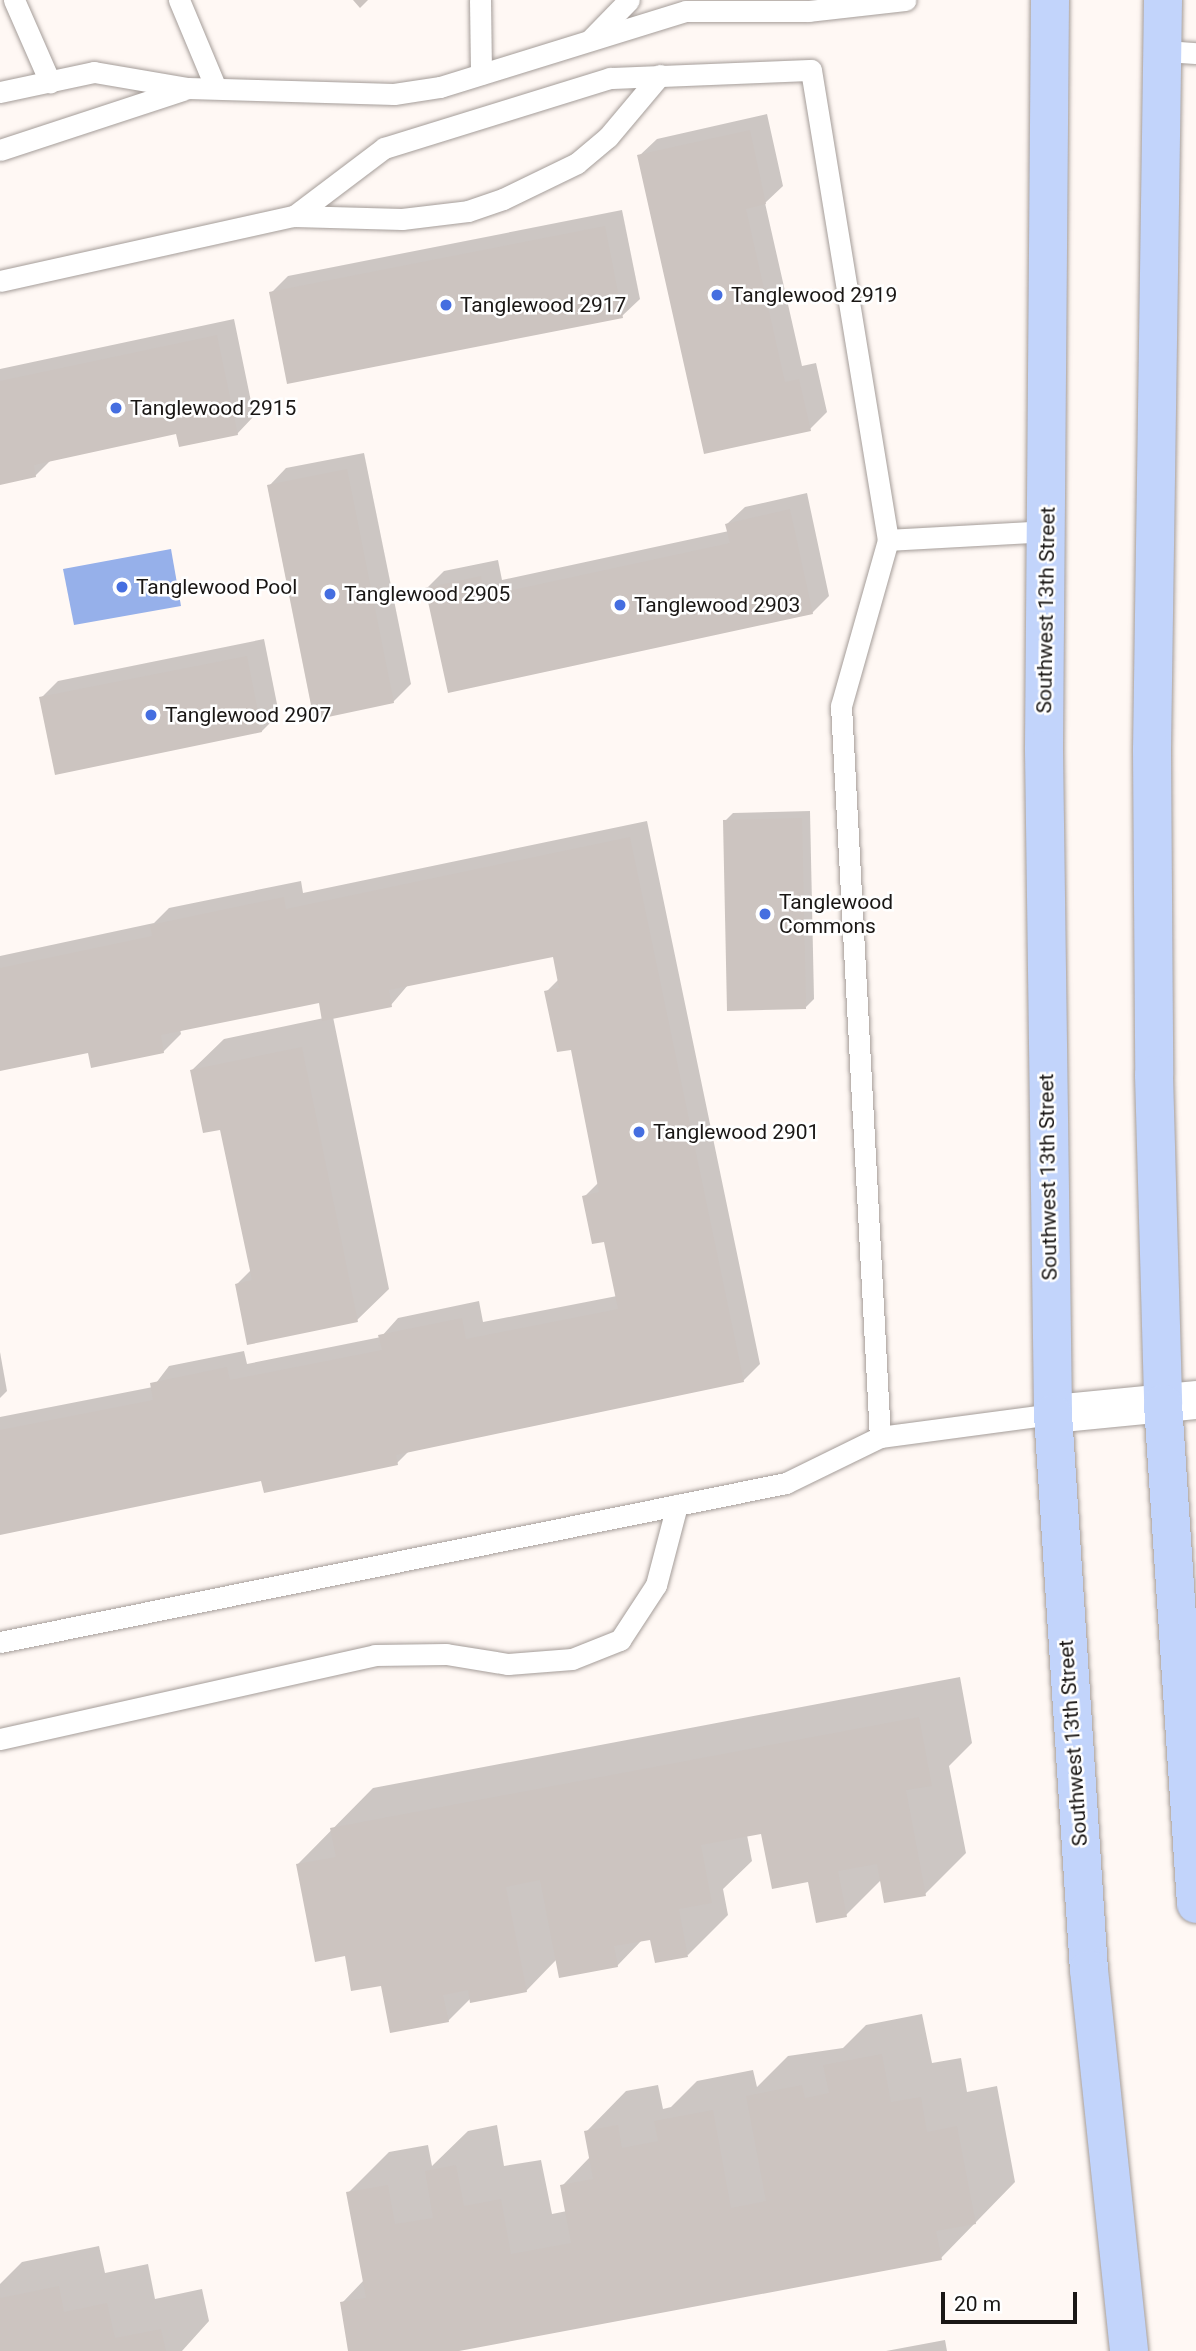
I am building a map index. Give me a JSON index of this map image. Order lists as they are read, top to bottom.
{
  "streets": {
    "main road": ["Southwest 13th Street"]
  },
  "places": [
    "Tanglewood 2919",
    "Tanglewood 2917",
    "Tanglewood 2915",
    "Tanglewood Pool",
    "Tanglewood 2905",
    "Tanglewood 2903",
    "Tanglewood 2907",
    "Tanglewood Commons",
    "Tanglewood 2901"
  ],
  "scale_bar": "20 m"
}
